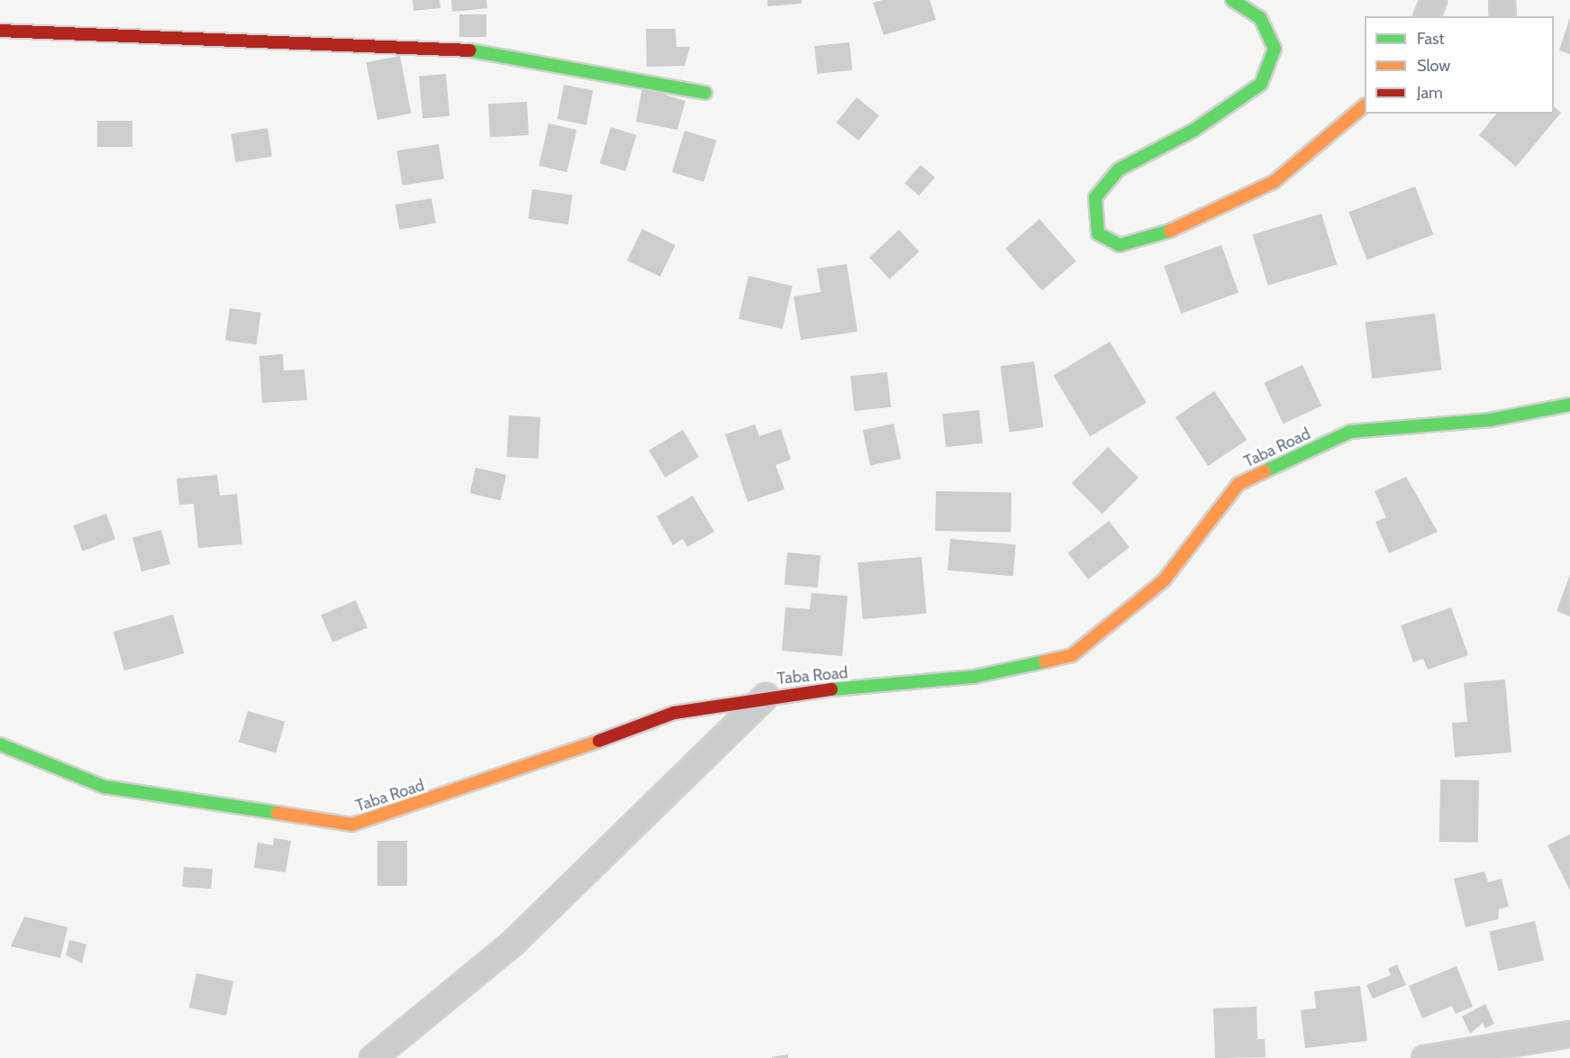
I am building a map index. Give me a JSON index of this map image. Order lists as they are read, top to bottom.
{
  "streets": {
    "street": ["Taba Road"]
  },
  "legend": ["Fast", "Slow", "Jam"]
}
